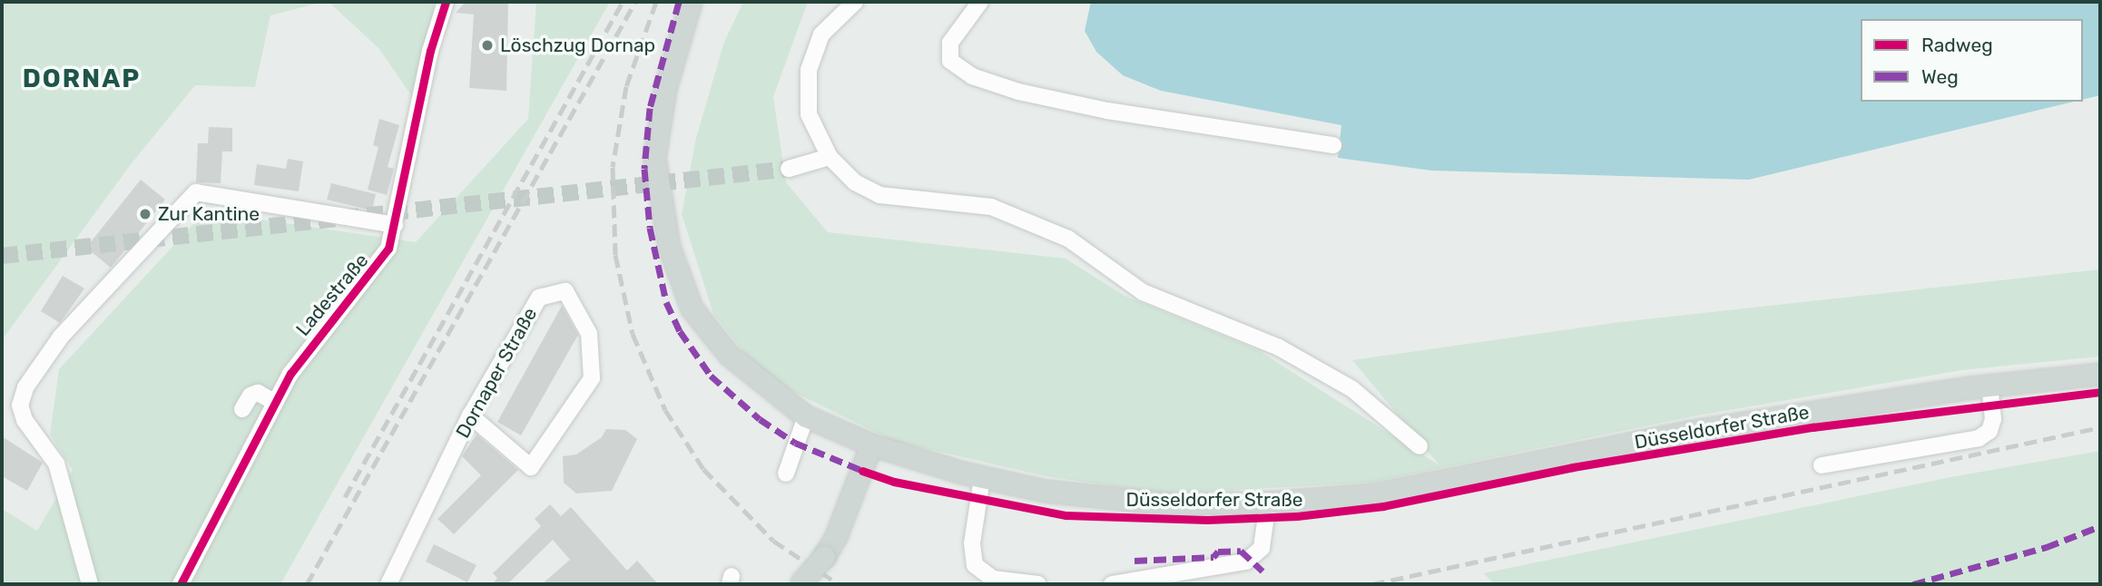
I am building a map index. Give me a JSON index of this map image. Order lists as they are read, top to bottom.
{
  "streets": {
    "main road": ["Düsseldorfer Straße"],
    "street": ["Ladestraße", "Dornaper Straße"]
  },
  "districts": ["DORNAP"],
  "places": ["Löschzug Dornap", "Zur Kantine"],
  "legend": ["Radweg", "Weg"]
}
